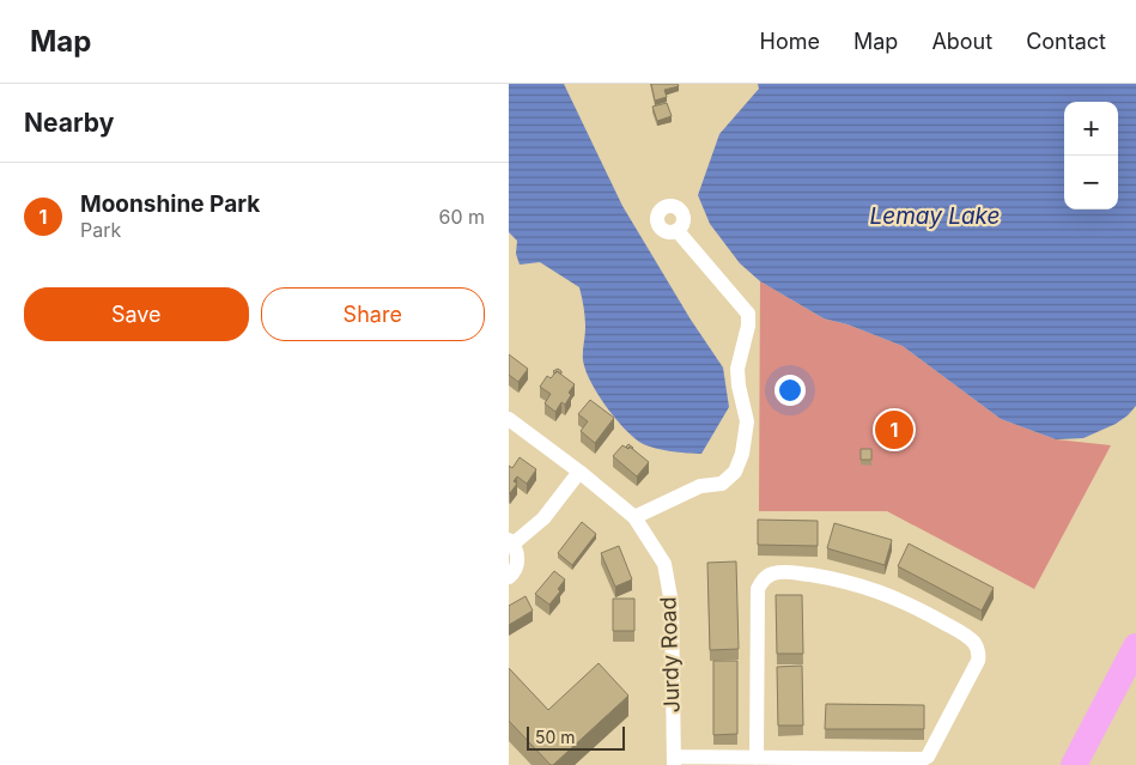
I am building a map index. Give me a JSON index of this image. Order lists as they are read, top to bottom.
{
  "streets": {
    "street": ["Jurdy Road"]
  },
  "water": ["Lemay Lake"],
  "scale_bar": "50 m",
  "page": {
    "header": "Map",
    "nav": [
      "Home",
      "Map",
      "About",
      "Contact"
    ],
    "heading": "Nearby",
    "map_buttons": ["+", "−"],
    "list": [
      {
        "mark": "1",
        "name": "Moonshine Park",
        "note": "Park",
        "value": "60 m"
      }
    ],
    "buttons": ["Save", "Share"],
    "pins": "1",
    "scale": "50 m"
  }
}
